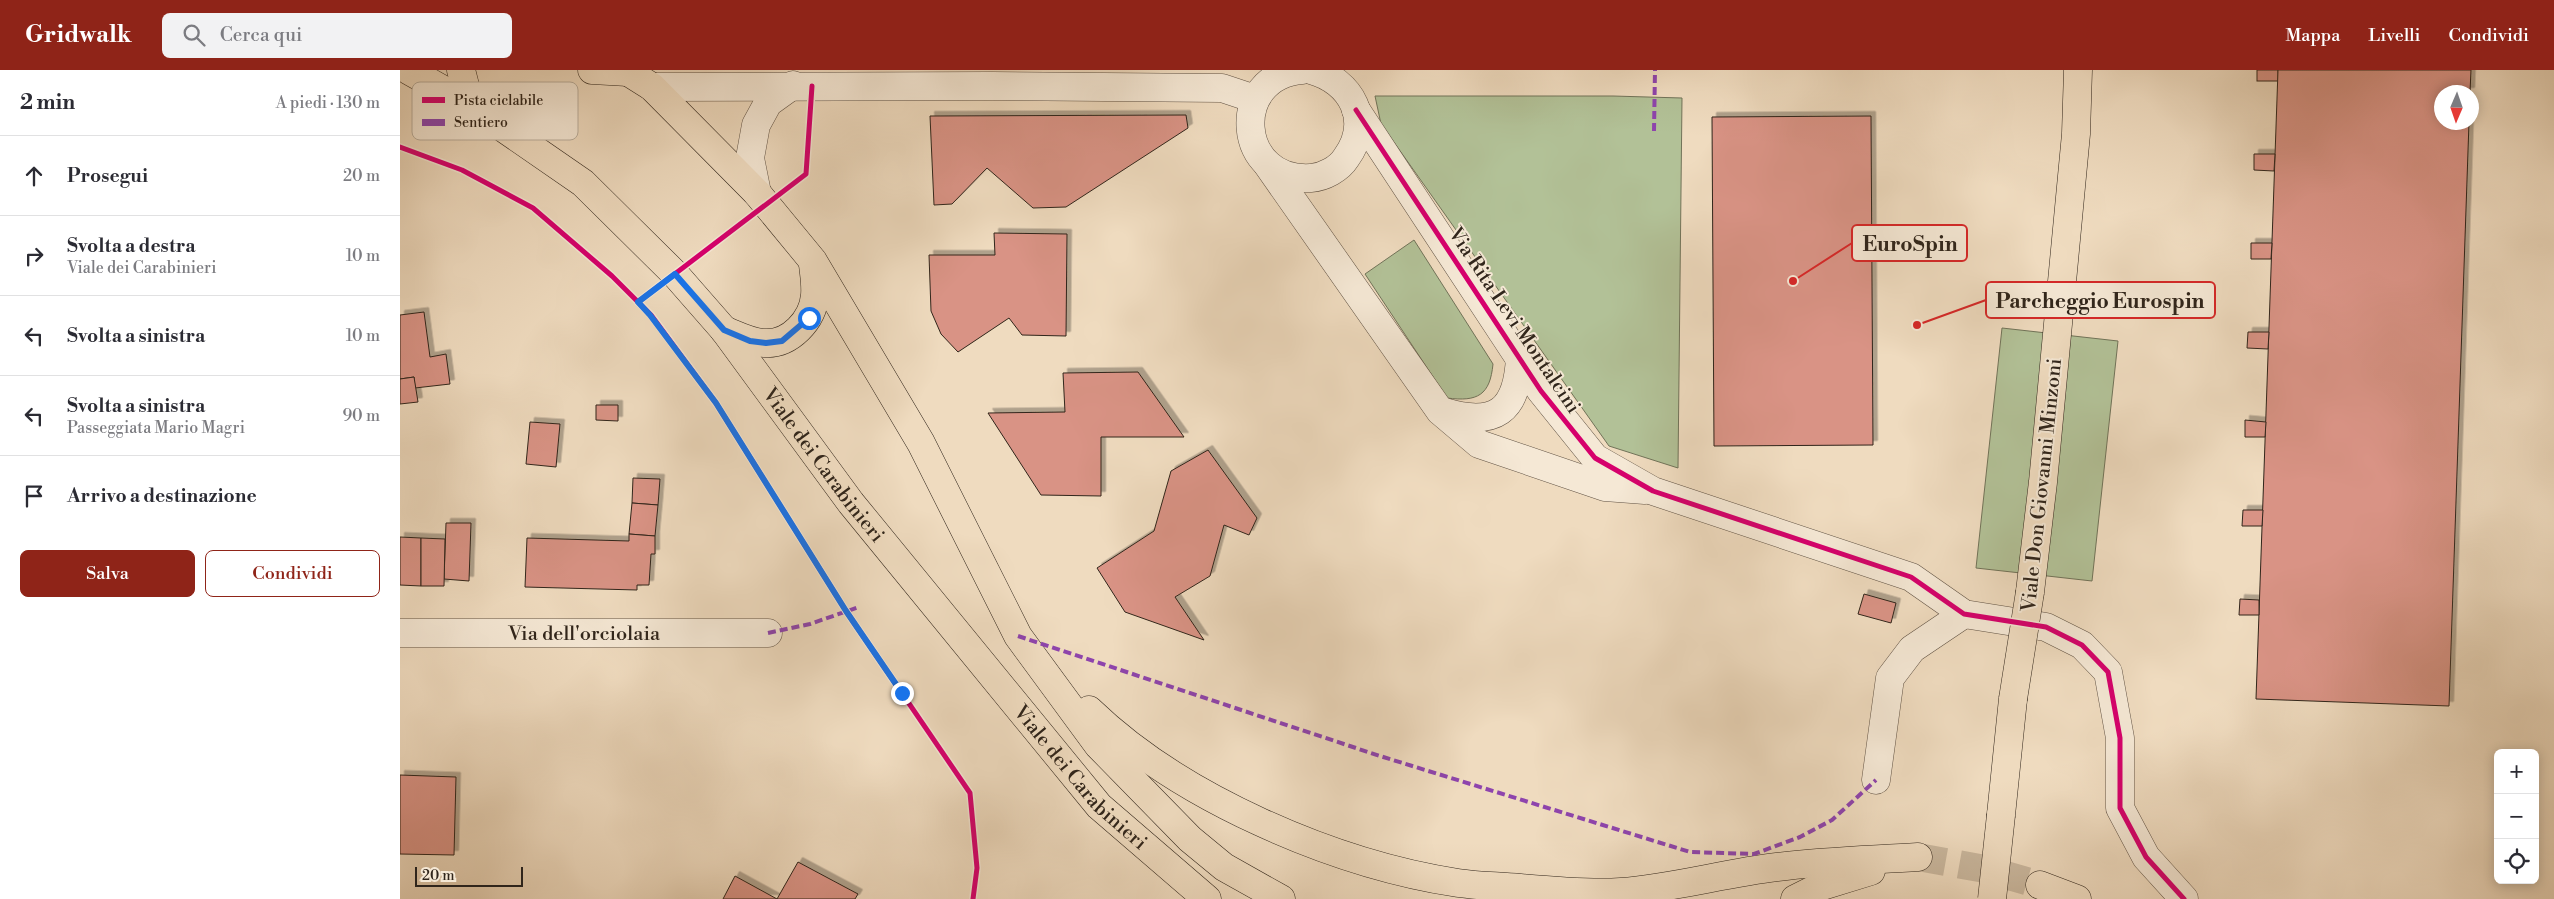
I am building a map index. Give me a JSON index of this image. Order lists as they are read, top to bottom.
{
  "streets": {
    "main road": ["Viale dei Carabinieri", "Viale Don Giovanni Minzoni"],
    "street": ["Via Rita Levi Montalcini", "Via dell'orciolaia"]
  },
  "places": ["EuroSpin", "Parcheggio Eurospin"],
  "legend": ["Pista ciclabile", "Sentiero"],
  "scale_bar": "20 m",
  "north": "bottom",
  "page": {
    "header": "Gridwalk",
    "search": "Cerca qui",
    "nav": ["Mappa", "Livelli", "Condividi"],
    "heading": ["2 min", "A piedi · 130 m"],
    "list": [
      ["Prosegui", "20 m"],
      ["Svolta a destra", "Viale dei Carabinieri", "10 m"],
      ["Svolta a sinistra", "10 m"],
      ["Svolta a sinistra", "Passeggiata Mario Magri", "90 m"],
      "Arrivo a destinazione"
    ],
    "buttons": ["Salva", "Condividi"],
    "map_buttons": ["+", "−"],
    "scale": "20 m"
  }
}
